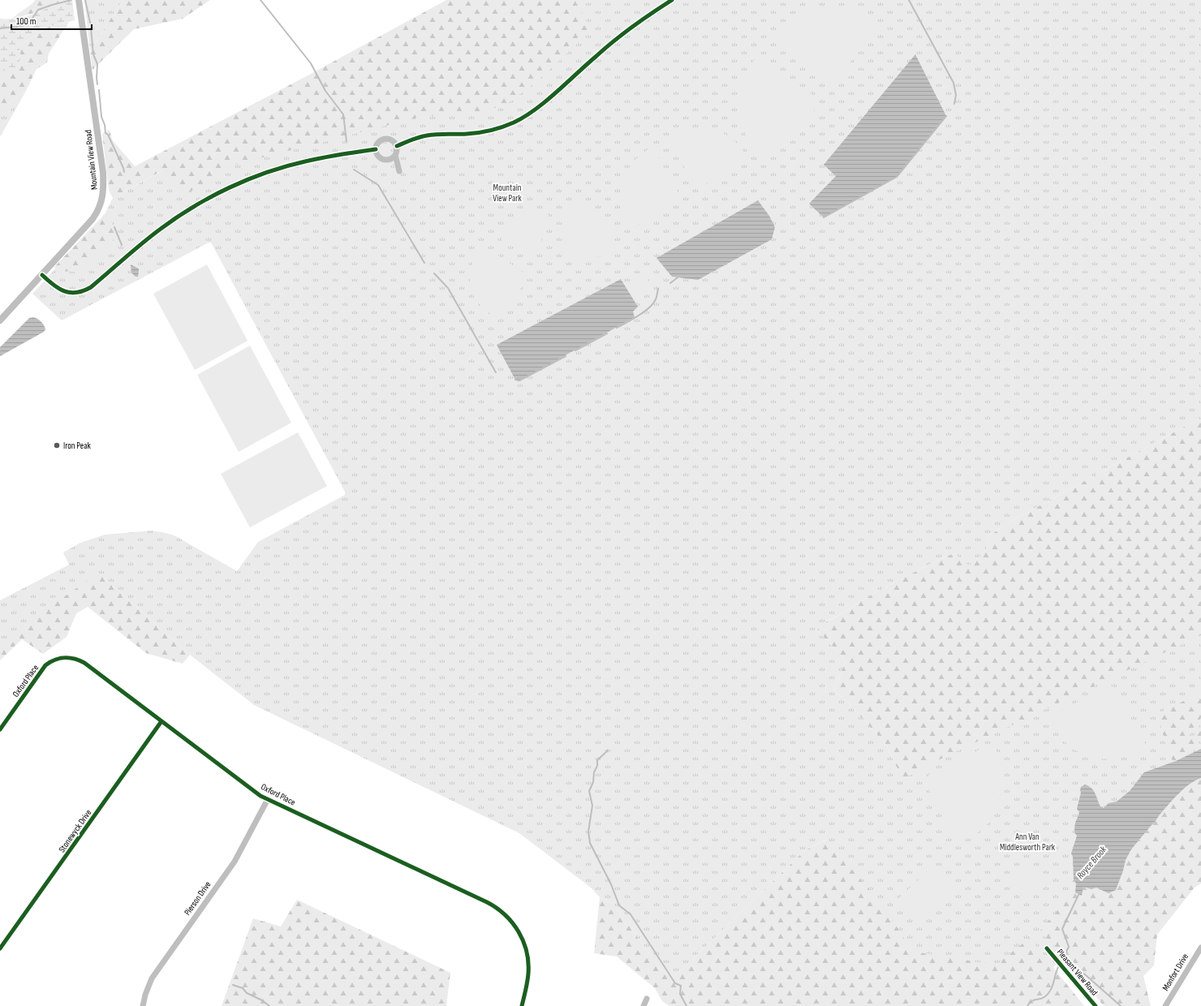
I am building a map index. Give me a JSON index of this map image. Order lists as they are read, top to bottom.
{
  "streets": {
    "street": [
      "Mountain View Road",
      "Oxford Place",
      "Stonewyck Drive",
      "Pierson Drive",
      "Pleasant View Road",
      "Monfort Drive"
    ]
  },
  "crossings": [
    ["Oxford Place", "Stonewyck Drive"],
    ["Oxford Place", "Pierson Drive"]
  ],
  "water": ["Royce Brook"],
  "parks": ["Mountain View Park", "Ann Van Middlesworth Park"],
  "places": ["Iron Peak"],
  "scale_bar": "100 m"
}
